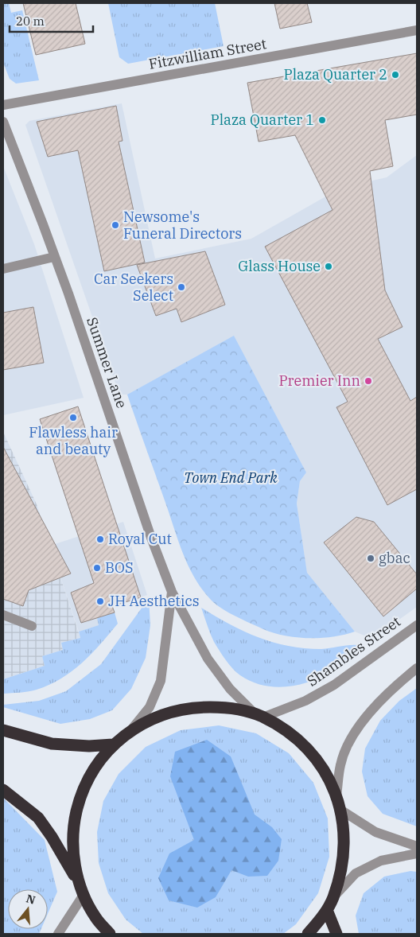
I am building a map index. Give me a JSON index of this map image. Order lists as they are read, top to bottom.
{
  "streets": {
    "street": ["Fitzwilliam Street", "Summer Lane", "Shambles Street"]
  },
  "crossings": [
    ["Summer Lane", "Shambles Street"]
  ],
  "parks": ["Town End Park"],
  "places": [
    "Plaza Quarter 2",
    "Plaza Quarter 1",
    "Newsome's Funeral Directors",
    "Glass House",
    "Car Seekers Select",
    "Premier Inn",
    "Flawless hair and beauty",
    "Royal Cut",
    "gbac",
    "BOS",
    "JH Aesthetics"
  ],
  "scale_bar": "20 m",
  "north": "top"
}
